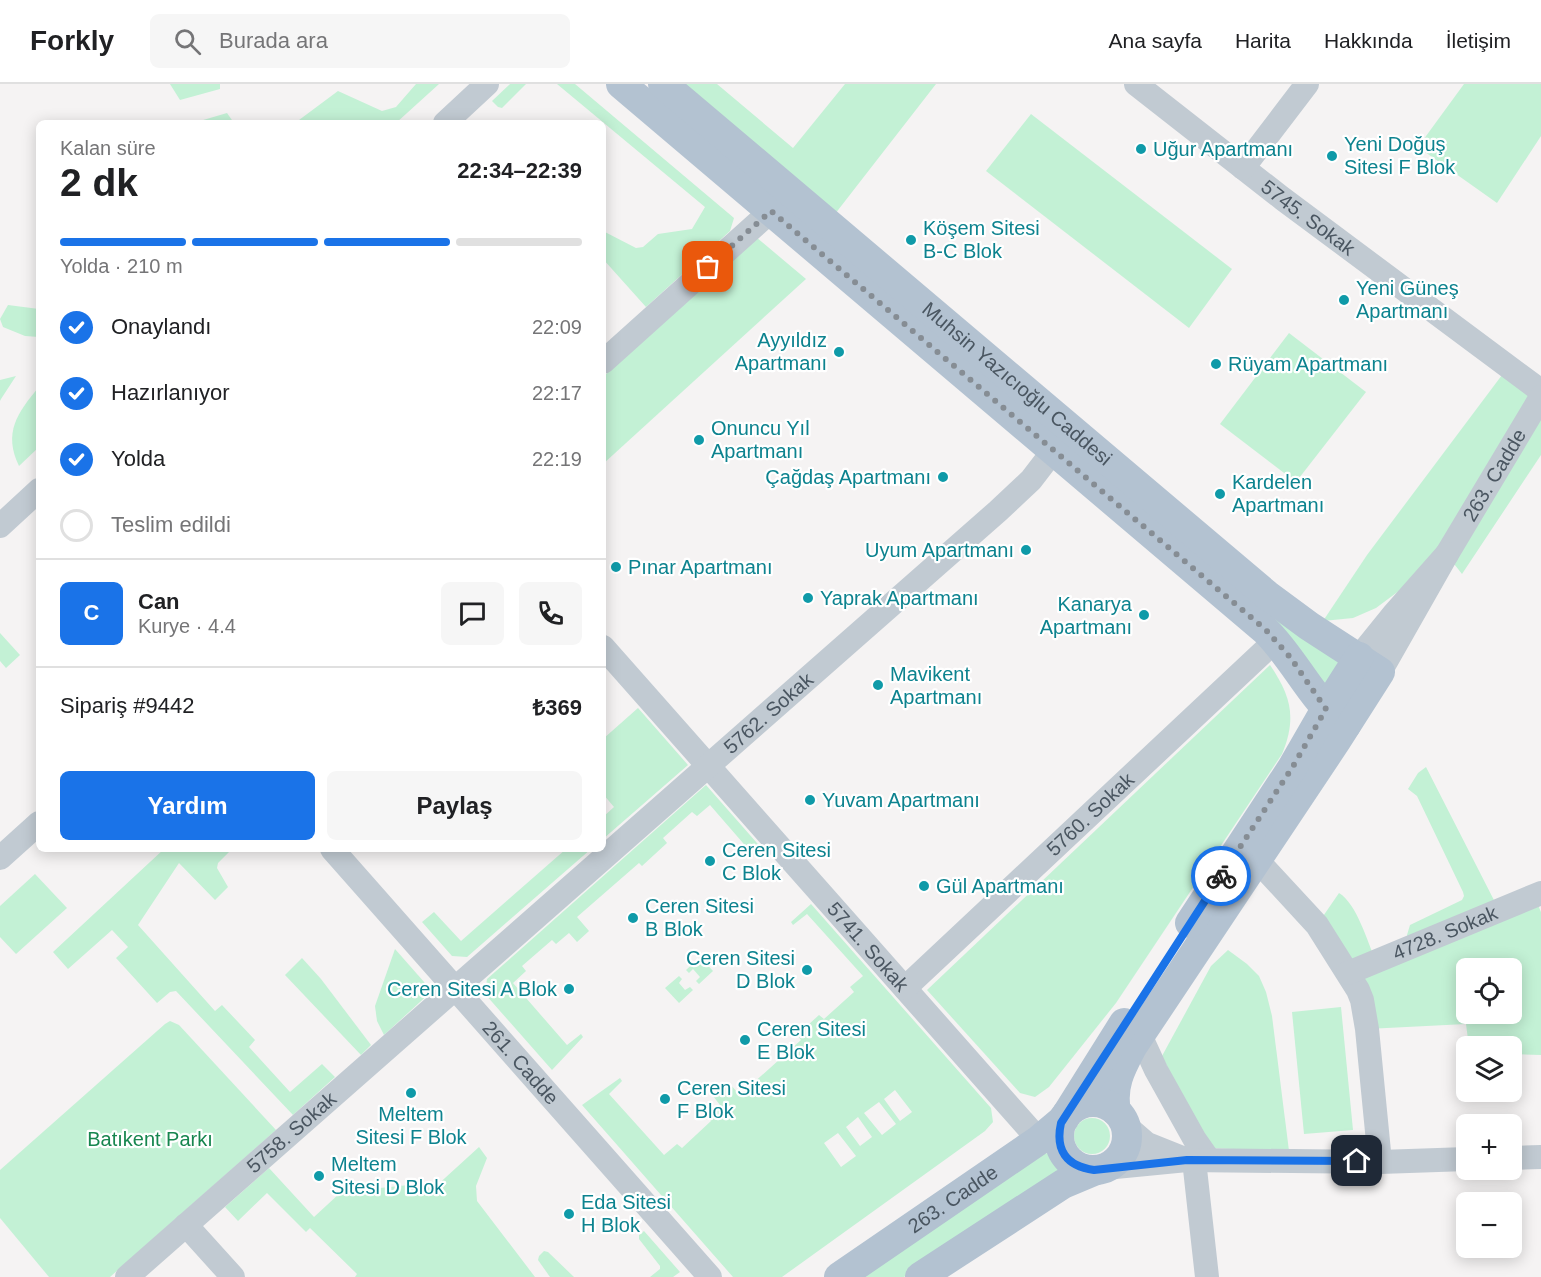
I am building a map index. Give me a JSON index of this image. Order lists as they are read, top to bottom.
{
  "streets": {
    "main road": ["Muhsin Yazıcıoğlu Caddesi", "263. Cadde"],
    "street": [
      "5745. Sokak",
      "5762. Sokak",
      "5760. Sokak",
      "4728. Sokak",
      "5741. Sokak",
      "261. Cadde",
      "5758. Sokak"
    ]
  },
  "crossings": [
    ["Muhsin Yazıcıoğlu Caddesi", "263. Cadde"],
    ["Muhsin Yazıcıoğlu Caddesi", "5762. Sokak"],
    ["Muhsin Yazıcıoğlu Caddesi", "5760. Sokak"],
    ["263. Cadde", "5741. Sokak"],
    ["5762. Sokak", "5741. Sokak"],
    ["5762. Sokak", "261. Cadde"],
    ["5762. Sokak", "5758. Sokak"],
    ["5760. Sokak", "5741. Sokak"],
    ["261. Cadde", "5758. Sokak"]
  ],
  "parks": ["Batıkent Parkı"],
  "places": [
    "Uğur Apartmanı",
    "Yeni Doğuş Sitesi F Blok",
    "Köşem Sitesi B-C Blok",
    "Yeni Güneş Apartmanı",
    "Ayyıldız Apartmanı",
    "Rüyam Apartmanı",
    "Onuncu Yıl Apartmanı",
    "Çağdaş Apartmanı",
    "Kardelen Apartmanı",
    "Uyum Apartmanı",
    "Pınar Apartmanı",
    "Yaprak Apartmanı",
    "Kanarya Apartmanı",
    "Mavikent Apartmanı",
    "Yuvam Apartmanı",
    "Ceren Sitesi C Blok",
    "Gül Apartmanı",
    "Ceren Sitesi B Blok",
    "Ceren Sitesi D Blok",
    "Ceren Sitesi A Blok",
    "Ceren Sitesi E Blok",
    "Meltem Sitesi F Blok",
    "Ceren Sitesi F Blok",
    "Meltem Sitesi D Blok",
    "Eda Sitesi H Blok"
  ],
  "page": {
    "header": "Forkly",
    "search": "Burada ara",
    "nav": [
      "Ana sayfa",
      "Harita",
      "Hakkında",
      "İletişim"
    ],
    "heading": ["2 dk", "Kalan süre", "22:34–22:39"],
    "panel": [
      "Can",
      "Kurye · 4.4",
      "Sipariş #9442",
      "₺369"
    ],
    "bar": "Yolda · 210 m",
    "list": [
      ["Onaylandı", "22:09"],
      ["Hazırlanıyor", "22:17"],
      ["Yolda", "22:19"],
      "Teslim edildi"
    ],
    "round": "C",
    "buttons": ["Yardım", "Paylaş"],
    "map_buttons": ["+", "−"]
  }
}
